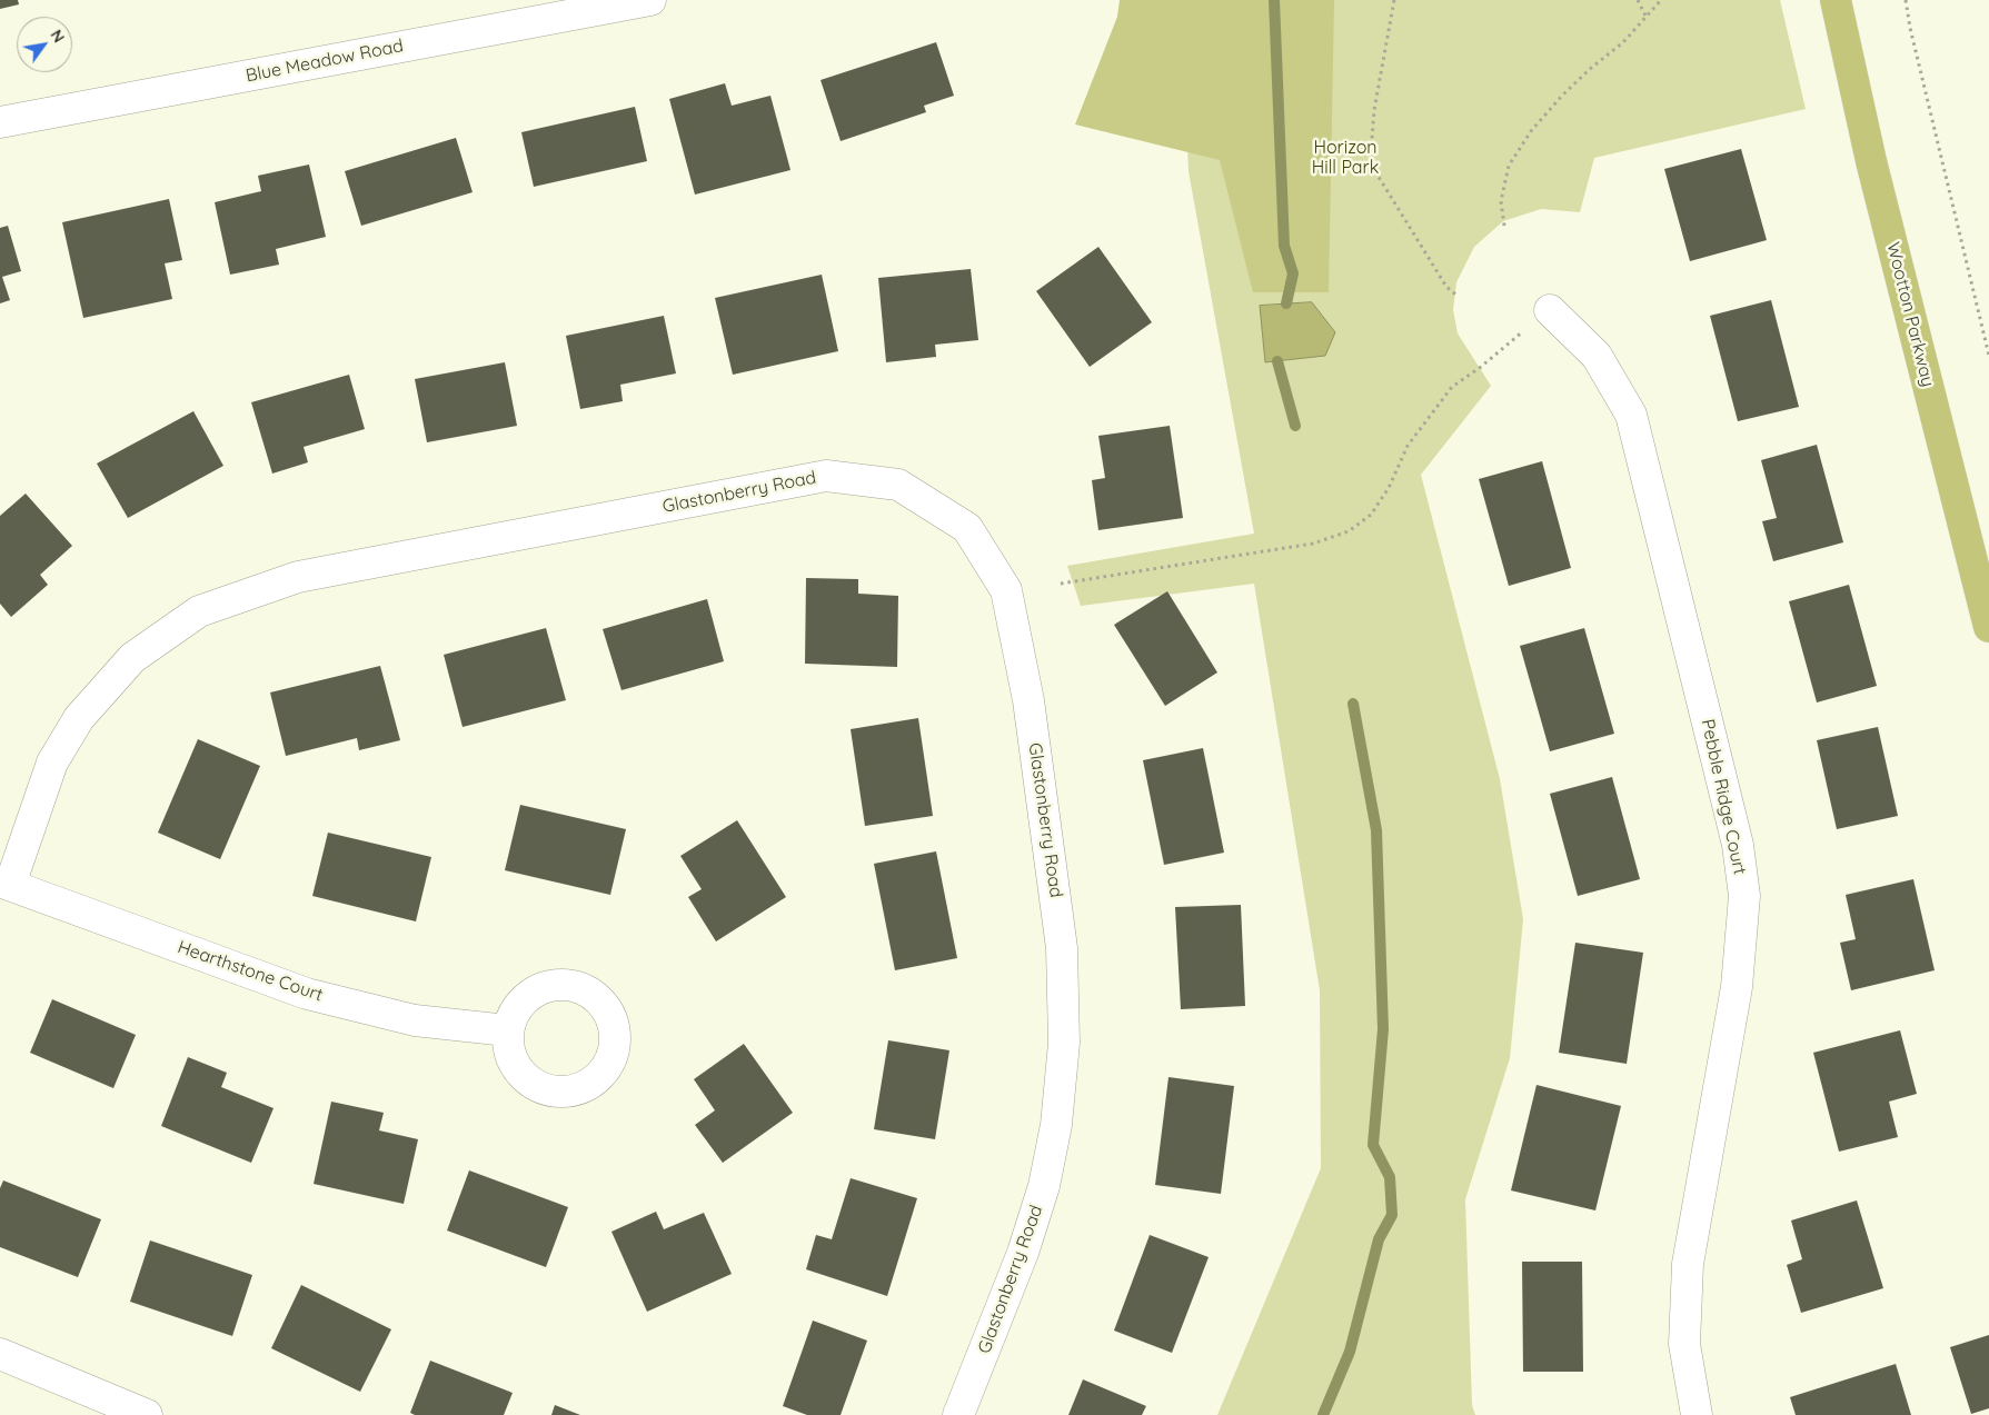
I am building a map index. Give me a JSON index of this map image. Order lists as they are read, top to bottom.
{
  "streets": {
    "main road": ["Wootton Parkway"],
    "street": [
      "Blue Meadow Road",
      "Glastonberry Road",
      "Pebble Ridge Court",
      "Hearthstone Court"
    ]
  },
  "crossings": [
    ["Glastonberry Road", "Hearthstone Court"]
  ],
  "parks": ["Horizon Hill Park"],
  "north": "top right"
}
